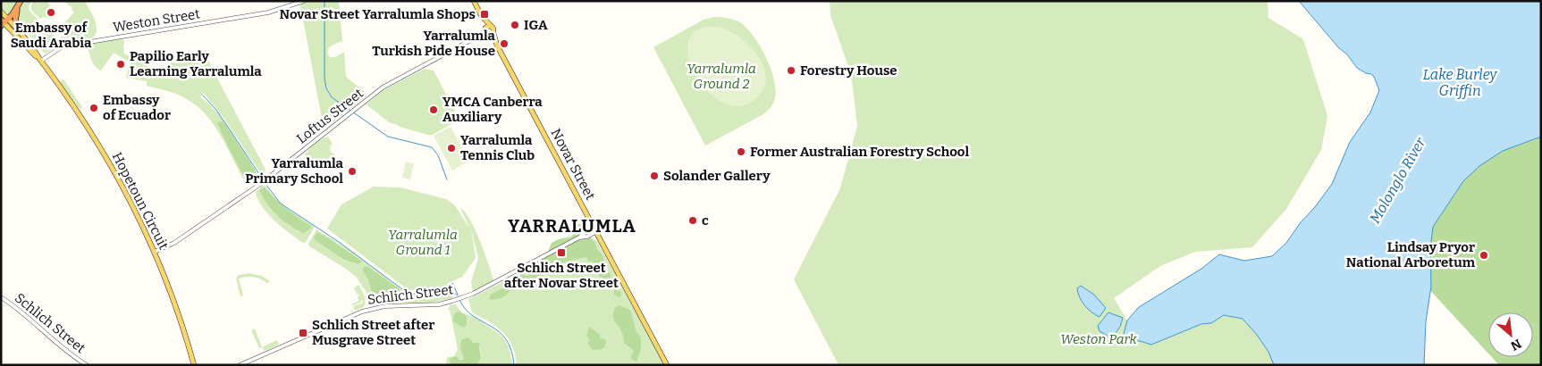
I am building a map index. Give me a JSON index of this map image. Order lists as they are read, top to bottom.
{
  "streets": {
    "main road": ["Novar Street", "Hopetoun Circuit"],
    "street": ["Weston Street", "Loftus Street", "Schlich Street"]
  },
  "crossings": [
    ["Weston Street", "Hopetoun Circuit"],
    ["Loftus Street", "Novar Street"],
    ["Loftus Street", "Hopetoun Circuit"],
    ["Novar Street", "Schlich Street"]
  ],
  "districts": ["YARRALUMLA"],
  "water": ["Lake Burley Griffin", "Molonglo River"],
  "parks": ["Yarralumla Ground 2", "Yarralumla Ground 1", "Weston Park"],
  "places": {
    "other": [
      "Embassy of Saudi Arabia",
      "IGA",
      "Yarralumla Turkish Pide House",
      "Papilio Early Learning Yarralumla",
      "Forestry House",
      "Embassy of Ecuador",
      "YMCA Canberra Auxiliary",
      "Yarralumla Tennis Club",
      "Former Australian Forestry School",
      "Yarralumla Primary School",
      "Solander Gallery",
      "c",
      "Lindsay Pryor National Arboretum"
    ],
    "transit": ["Novar Street Yarralumla Shops", "Schlich Street after Novar Street", "Schlich Street after Musgrave Street"]
  },
  "north": "bottom right"
}
